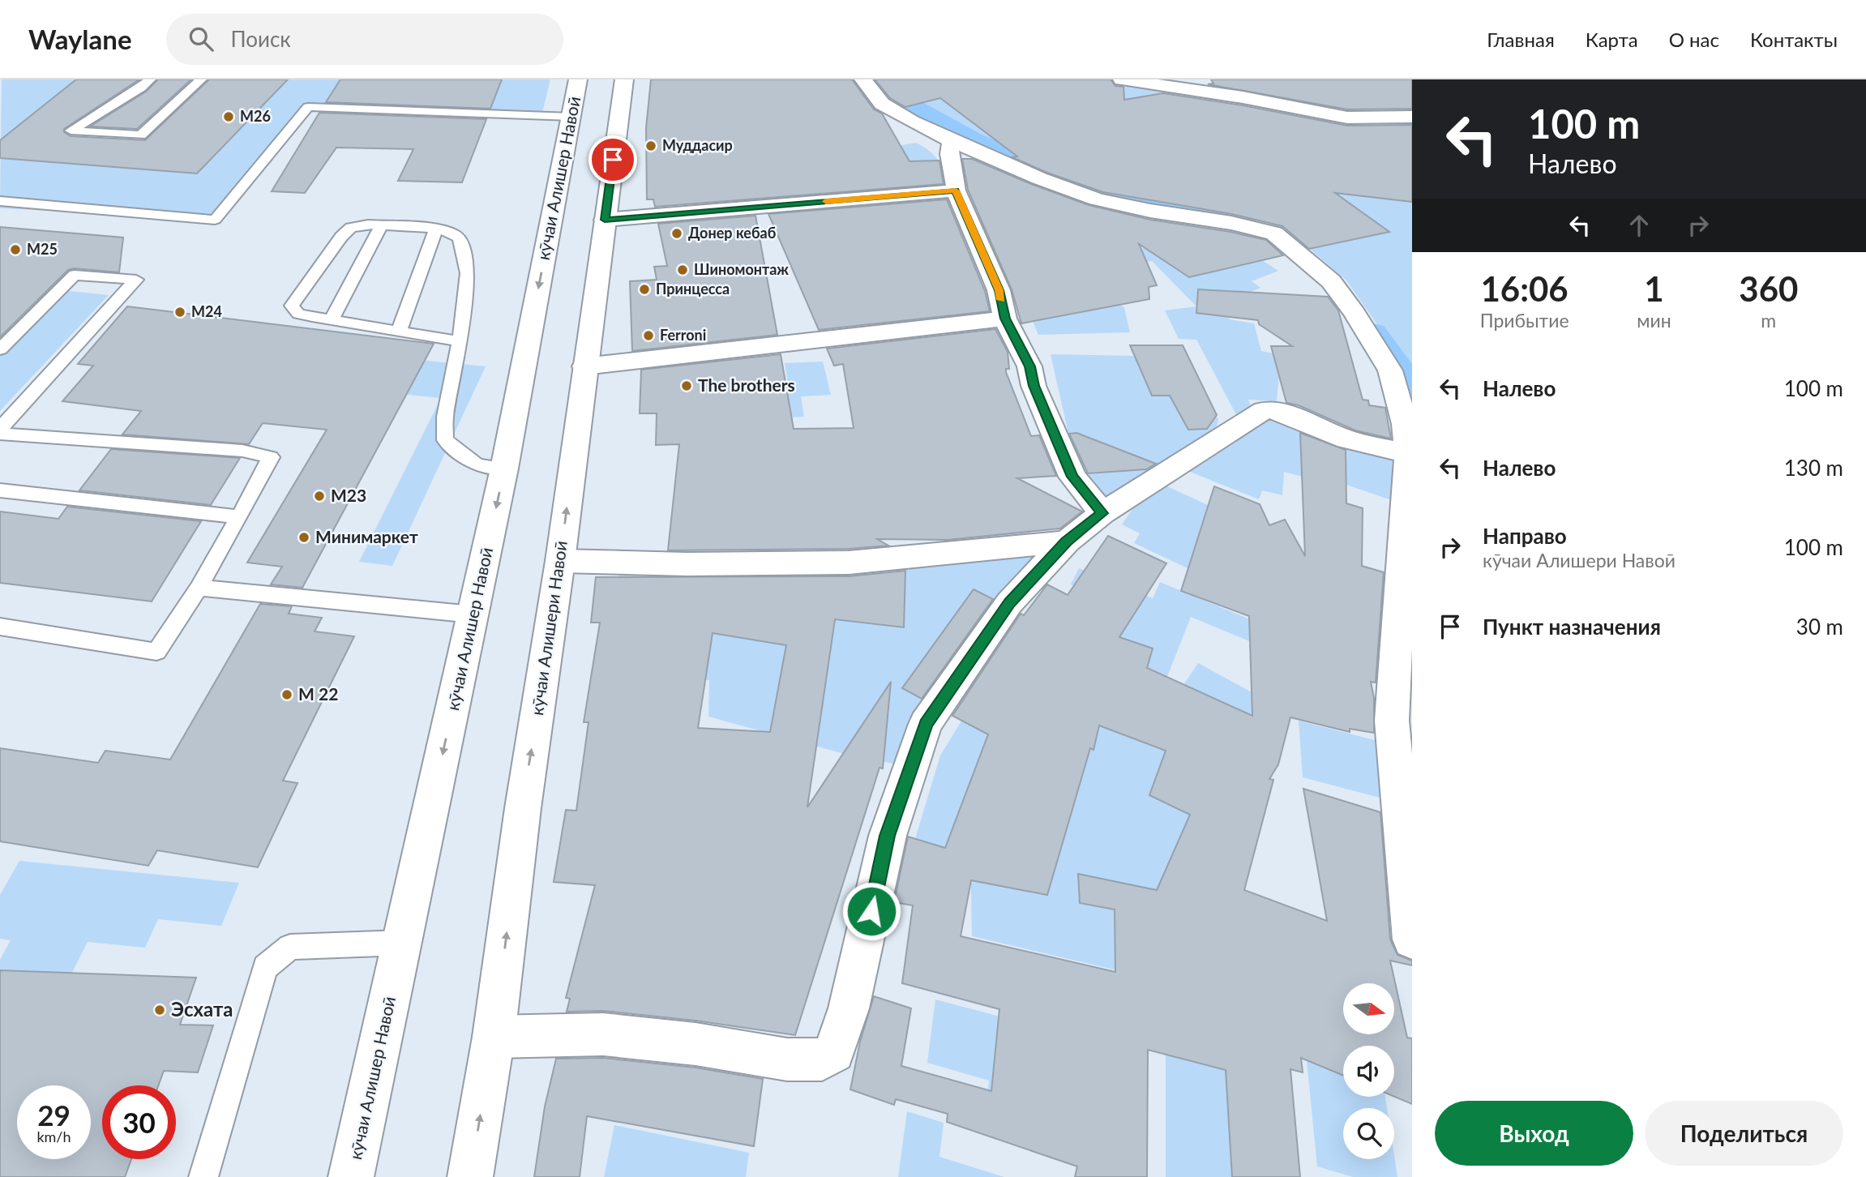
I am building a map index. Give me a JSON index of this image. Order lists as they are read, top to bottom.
{
  "streets": {
    "street": ["кӯчаи Алишер Навоӣ", "кӯчаи Алишери Навоӣ"]
  },
  "one_way": ["кӯчаи Алишер Навоӣ", "кӯчаи Алишери Навоӣ"],
  "places": [
    "М26",
    "Муддасир",
    "Донер кебаб",
    "М25",
    "Шиномонтаж",
    "Принцесса",
    "М24",
    "Ferroni",
    "The brothers",
    "М23",
    "Минимаркет",
    "M 22",
    "Эсхата"
  ],
  "north": "right",
  "page": {
    "header": "Waylane",
    "search": "Поиск",
    "nav": [
      "Главная",
      "Карта",
      "О нас",
      "Контакты"
    ],
    "turn": ["100 m", "Налево"],
    "eta": [
      "16:06",
      "Прибытие",
      "1",
      "мин",
      "360",
      "m"
    ],
    "list": [
      {
        "name": "Налево",
        "value": "100 m"
      },
      {
        "name": "Налево",
        "value": "130 m"
      },
      {
        "name": "Направо",
        "note": "кӯчаи Алишери Навоӣ",
        "value": "100 m"
      },
      {
        "name": "Пункт назначения",
        "value": "30 m"
      }
    ],
    "speed": "29 km/h",
    "limit": "30",
    "buttons": ["Выход", "Поделиться"]
  }
}
